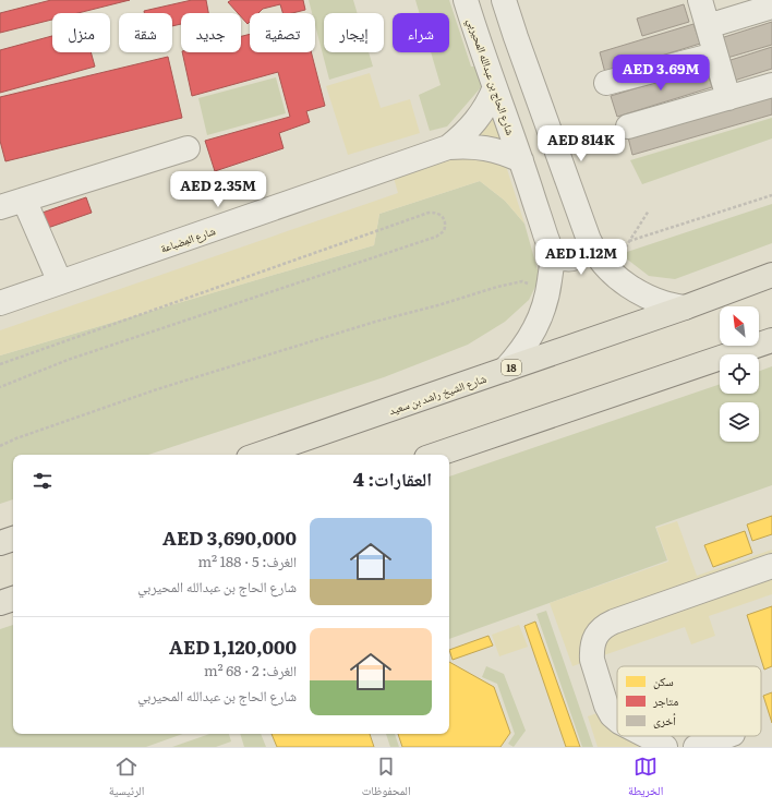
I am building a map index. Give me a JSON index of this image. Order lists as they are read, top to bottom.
{
  "streets": {
    "main road": ["18", "شارع الشيخ راشد بن سعيد"],
    "street": ["شارع الحاج بن عبدالله المحيربي", "شارع المِضباعة"]
  },
  "crossings": [
    ["شارع الحاج بن عبدالله المحيربي", "شارع المِضباعة"],
    ["شارع الحاج بن عبدالله المحيربي", "شارع الشيخ راشد بن سعيد"]
  ],
  "legend": ["سكن", "متاجر", "أخرى"],
  "north": "top left",
  "page": {
    "chip": [
      "شراء",
      "إيجار",
      "تصفية",
      "جديد",
      "شقة",
      "منزل"
    ],
    "price": [
      "AED 3.69M",
      "AED 814K",
      "AED 2.35M",
      "AED 1.12M"
    ],
    "heading": "العقارات: 4",
    "list": [
      {
        "name": "AED 3,690,000",
        "note": "الغرف: 5 · 188 m² · شارع الحاج بن عبدالله المحيربي"
      },
      {
        "name": "AED 1,120,000",
        "note": "الغرف: 2 · 68 m² · شارع الحاج بن عبدالله المحيربي"
      }
    ],
    "tabs": ["الخريطة", "المحفوظات", "الرئيسية"]
  }
}
